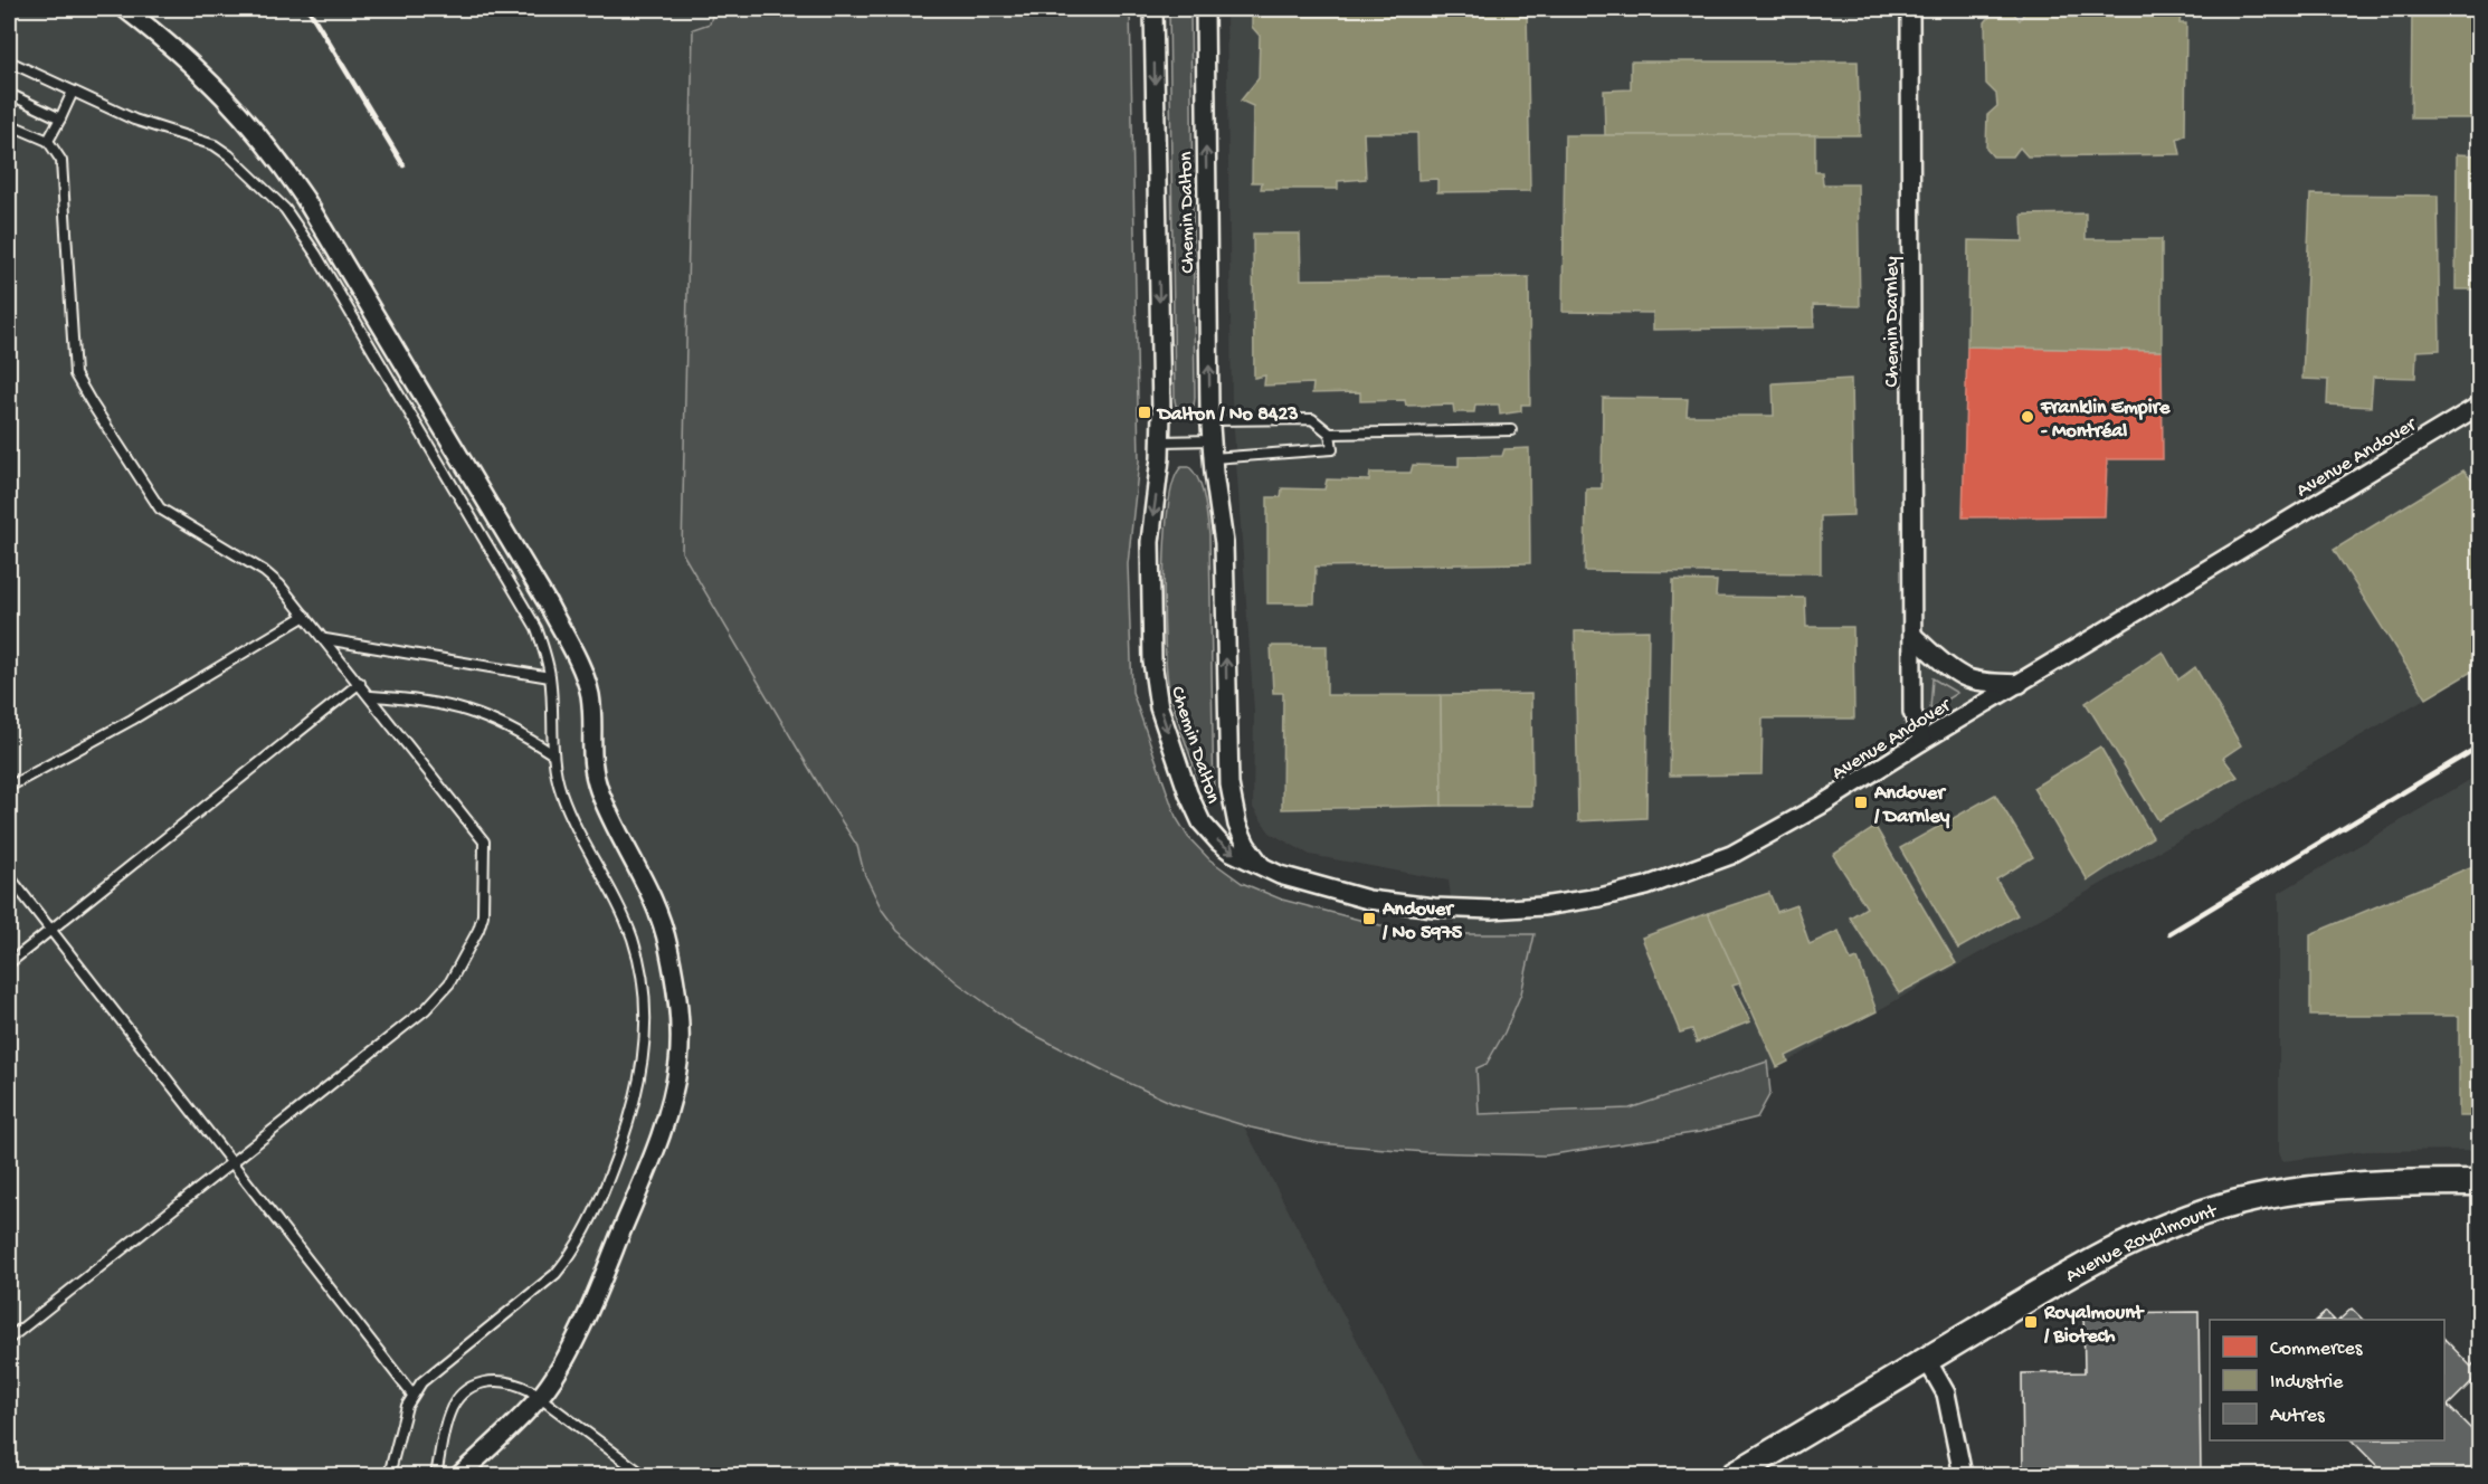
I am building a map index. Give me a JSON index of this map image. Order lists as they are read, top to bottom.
{
  "streets": {
    "street": [
      "Chemin Dalton",
      "Chemin Darnley",
      "Avenue Andover",
      "Avenue Royalmount"
    ]
  },
  "crossings": [
    ["Chemin Dalton", "Avenue Andover"],
    ["Chemin Darnley", "Avenue Andover"]
  ],
  "places": {
    "transit": [
      "Dalton / No 8423",
      "Andover / Darnley",
      "Andover / No 5975",
      "Royalmount / Biotech"
    ],
    "other": ["Franklin Empire - Montréal"]
  },
  "legend": ["Commerces", "Industrie", "Autres"]
}
